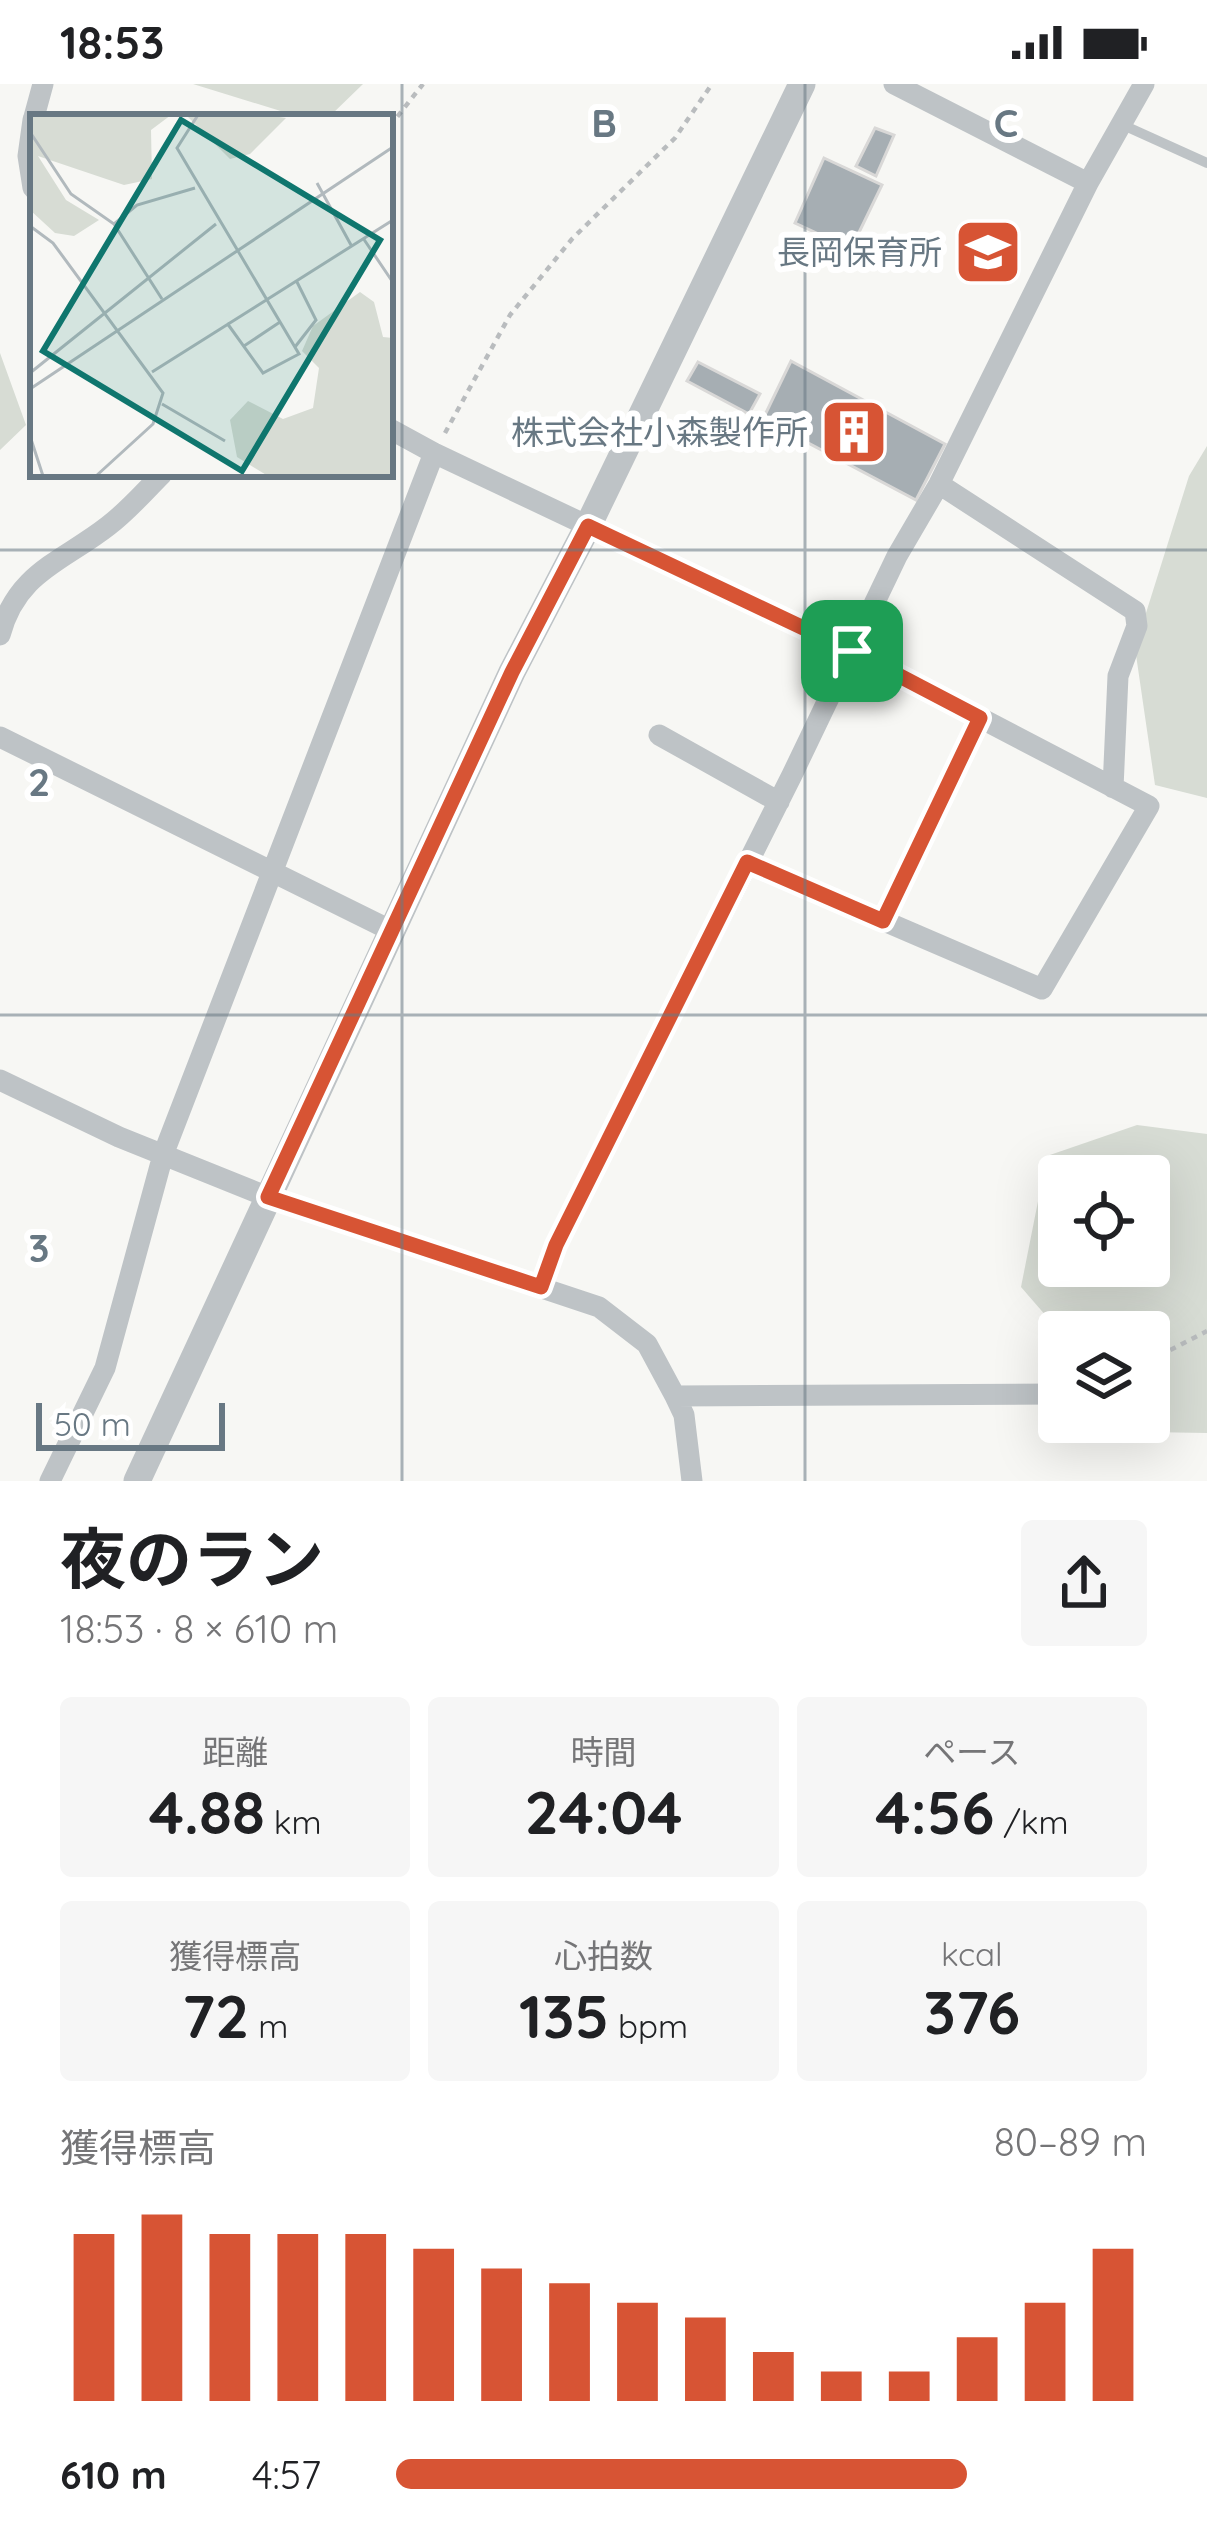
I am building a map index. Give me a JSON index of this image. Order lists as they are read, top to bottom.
{
  "places": {
    "school or university": ["長岡保育所"],
    "building": ["株式会社小森製作所"]
  },
  "scale_bar": "50 m",
  "page": {
    "status": "18:53",
    "scale": "50 m",
    "heading": ["夜のラン", "18:53 · 8 × 610 m"],
    "stats": [
      ["距離", "4.88 km"],
      ["時間", "24:04"],
      ["ペース", "4:56 /km"],
      ["獲得標高", "72 m"],
      ["心拍数", "135 bpm"],
      ["kcal", "376"]
    ],
    "chart": ["獲得標高", "80–89 m"],
    "list": [
      {
        "name": "610 m",
        "note": "4:57"
      }
    ]
  },
  "grid": {
    "columns": ["B", "C"],
    "rows": ["2", "3"]
  }
}
